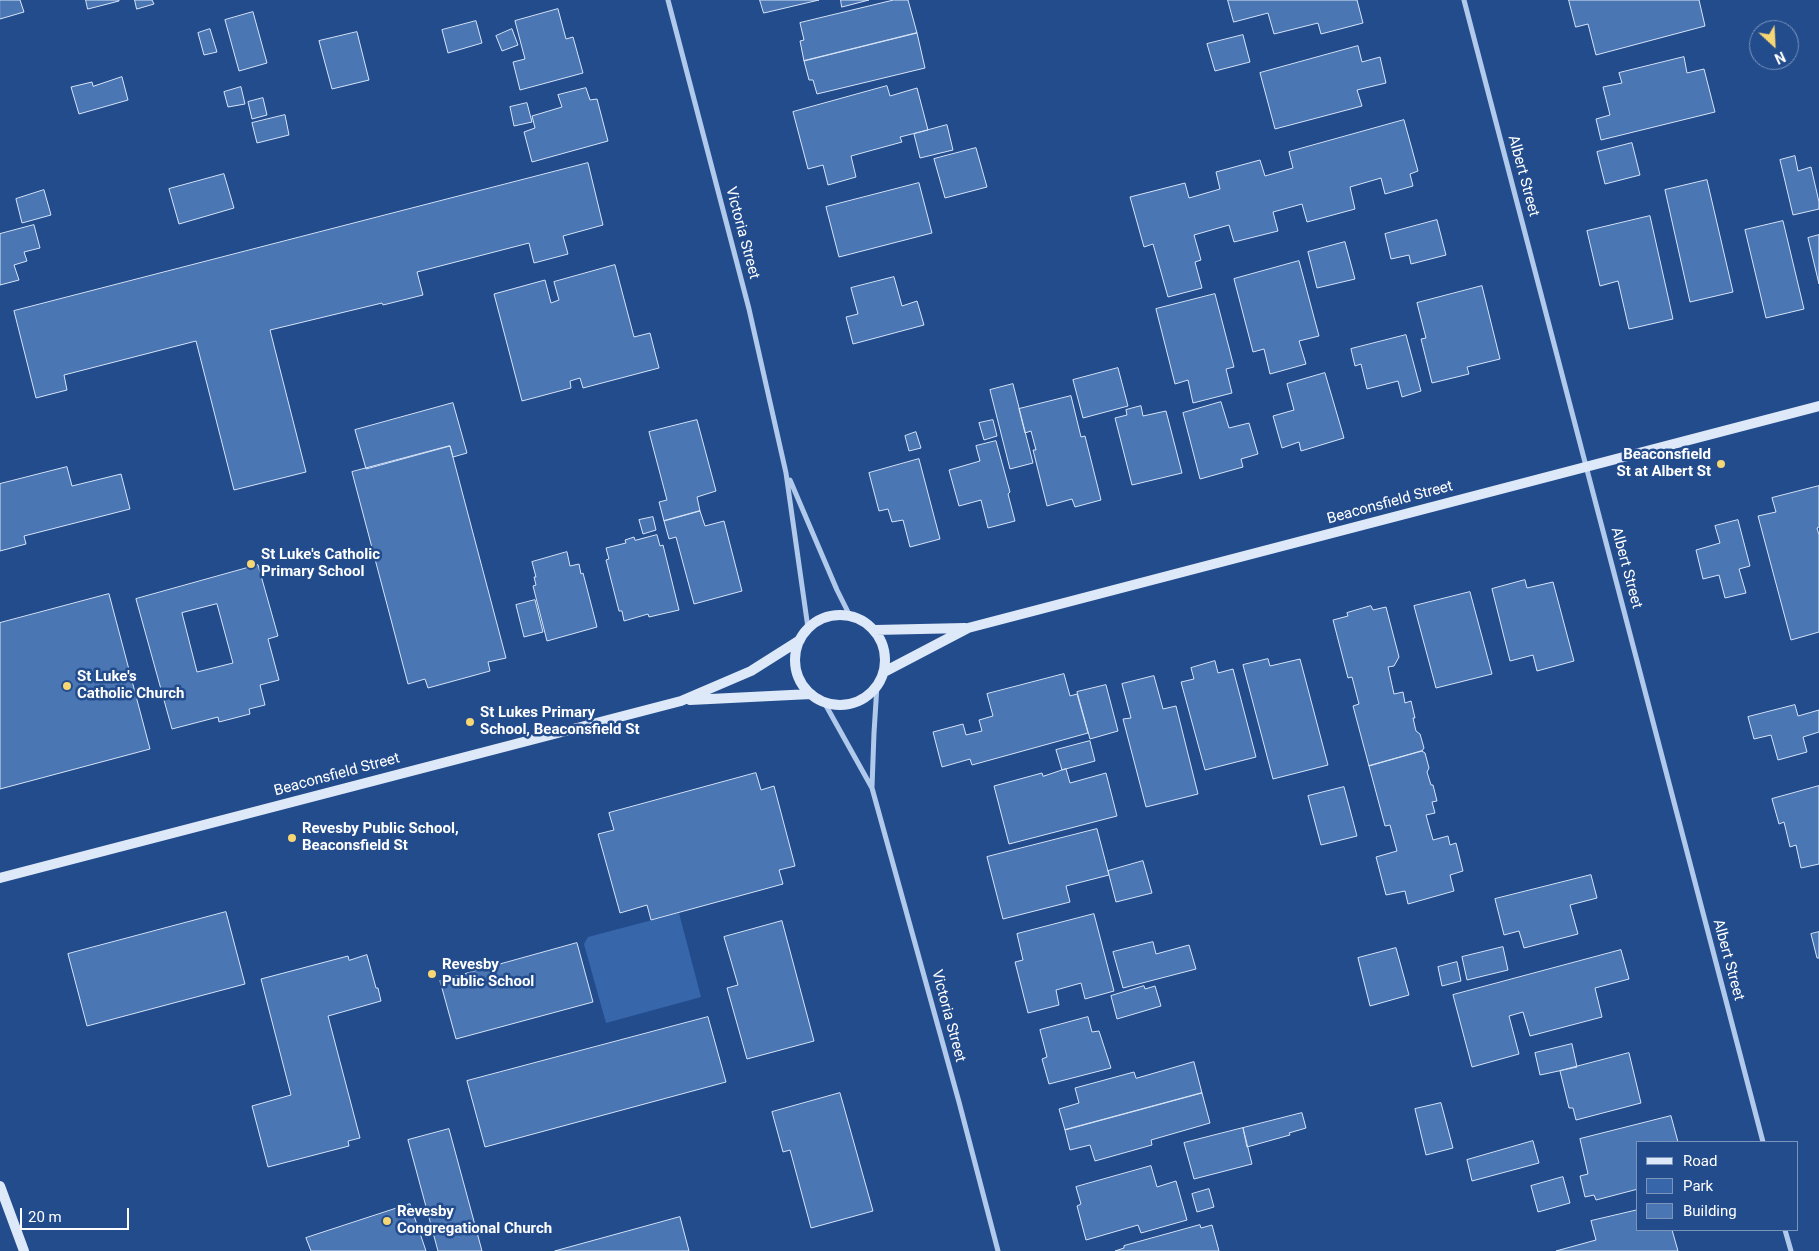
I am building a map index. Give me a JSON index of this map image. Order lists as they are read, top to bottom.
{
  "streets": {
    "main road": ["Beaconsfield Street"],
    "street": ["Albert Street", "Victoria Street"]
  },
  "crossings": [
    ["Albert Street", "Beaconsfield Street"],
    ["Victoria Street", "Beaconsfield Street"]
  ],
  "places": [
    "Beaconsfield St at Albert St",
    "St Luke's Catholic Primary School",
    "St Luke's Catholic Church",
    "St Lukes Primary School, Beaconsfield St",
    "Revesby Public School, Beaconsfield St",
    "Revesby Public School",
    "Revesby Congregational Church"
  ],
  "legend": ["Road", "Park", "Building"],
  "scale_bar": "20 m",
  "north": "bottom right"
}
